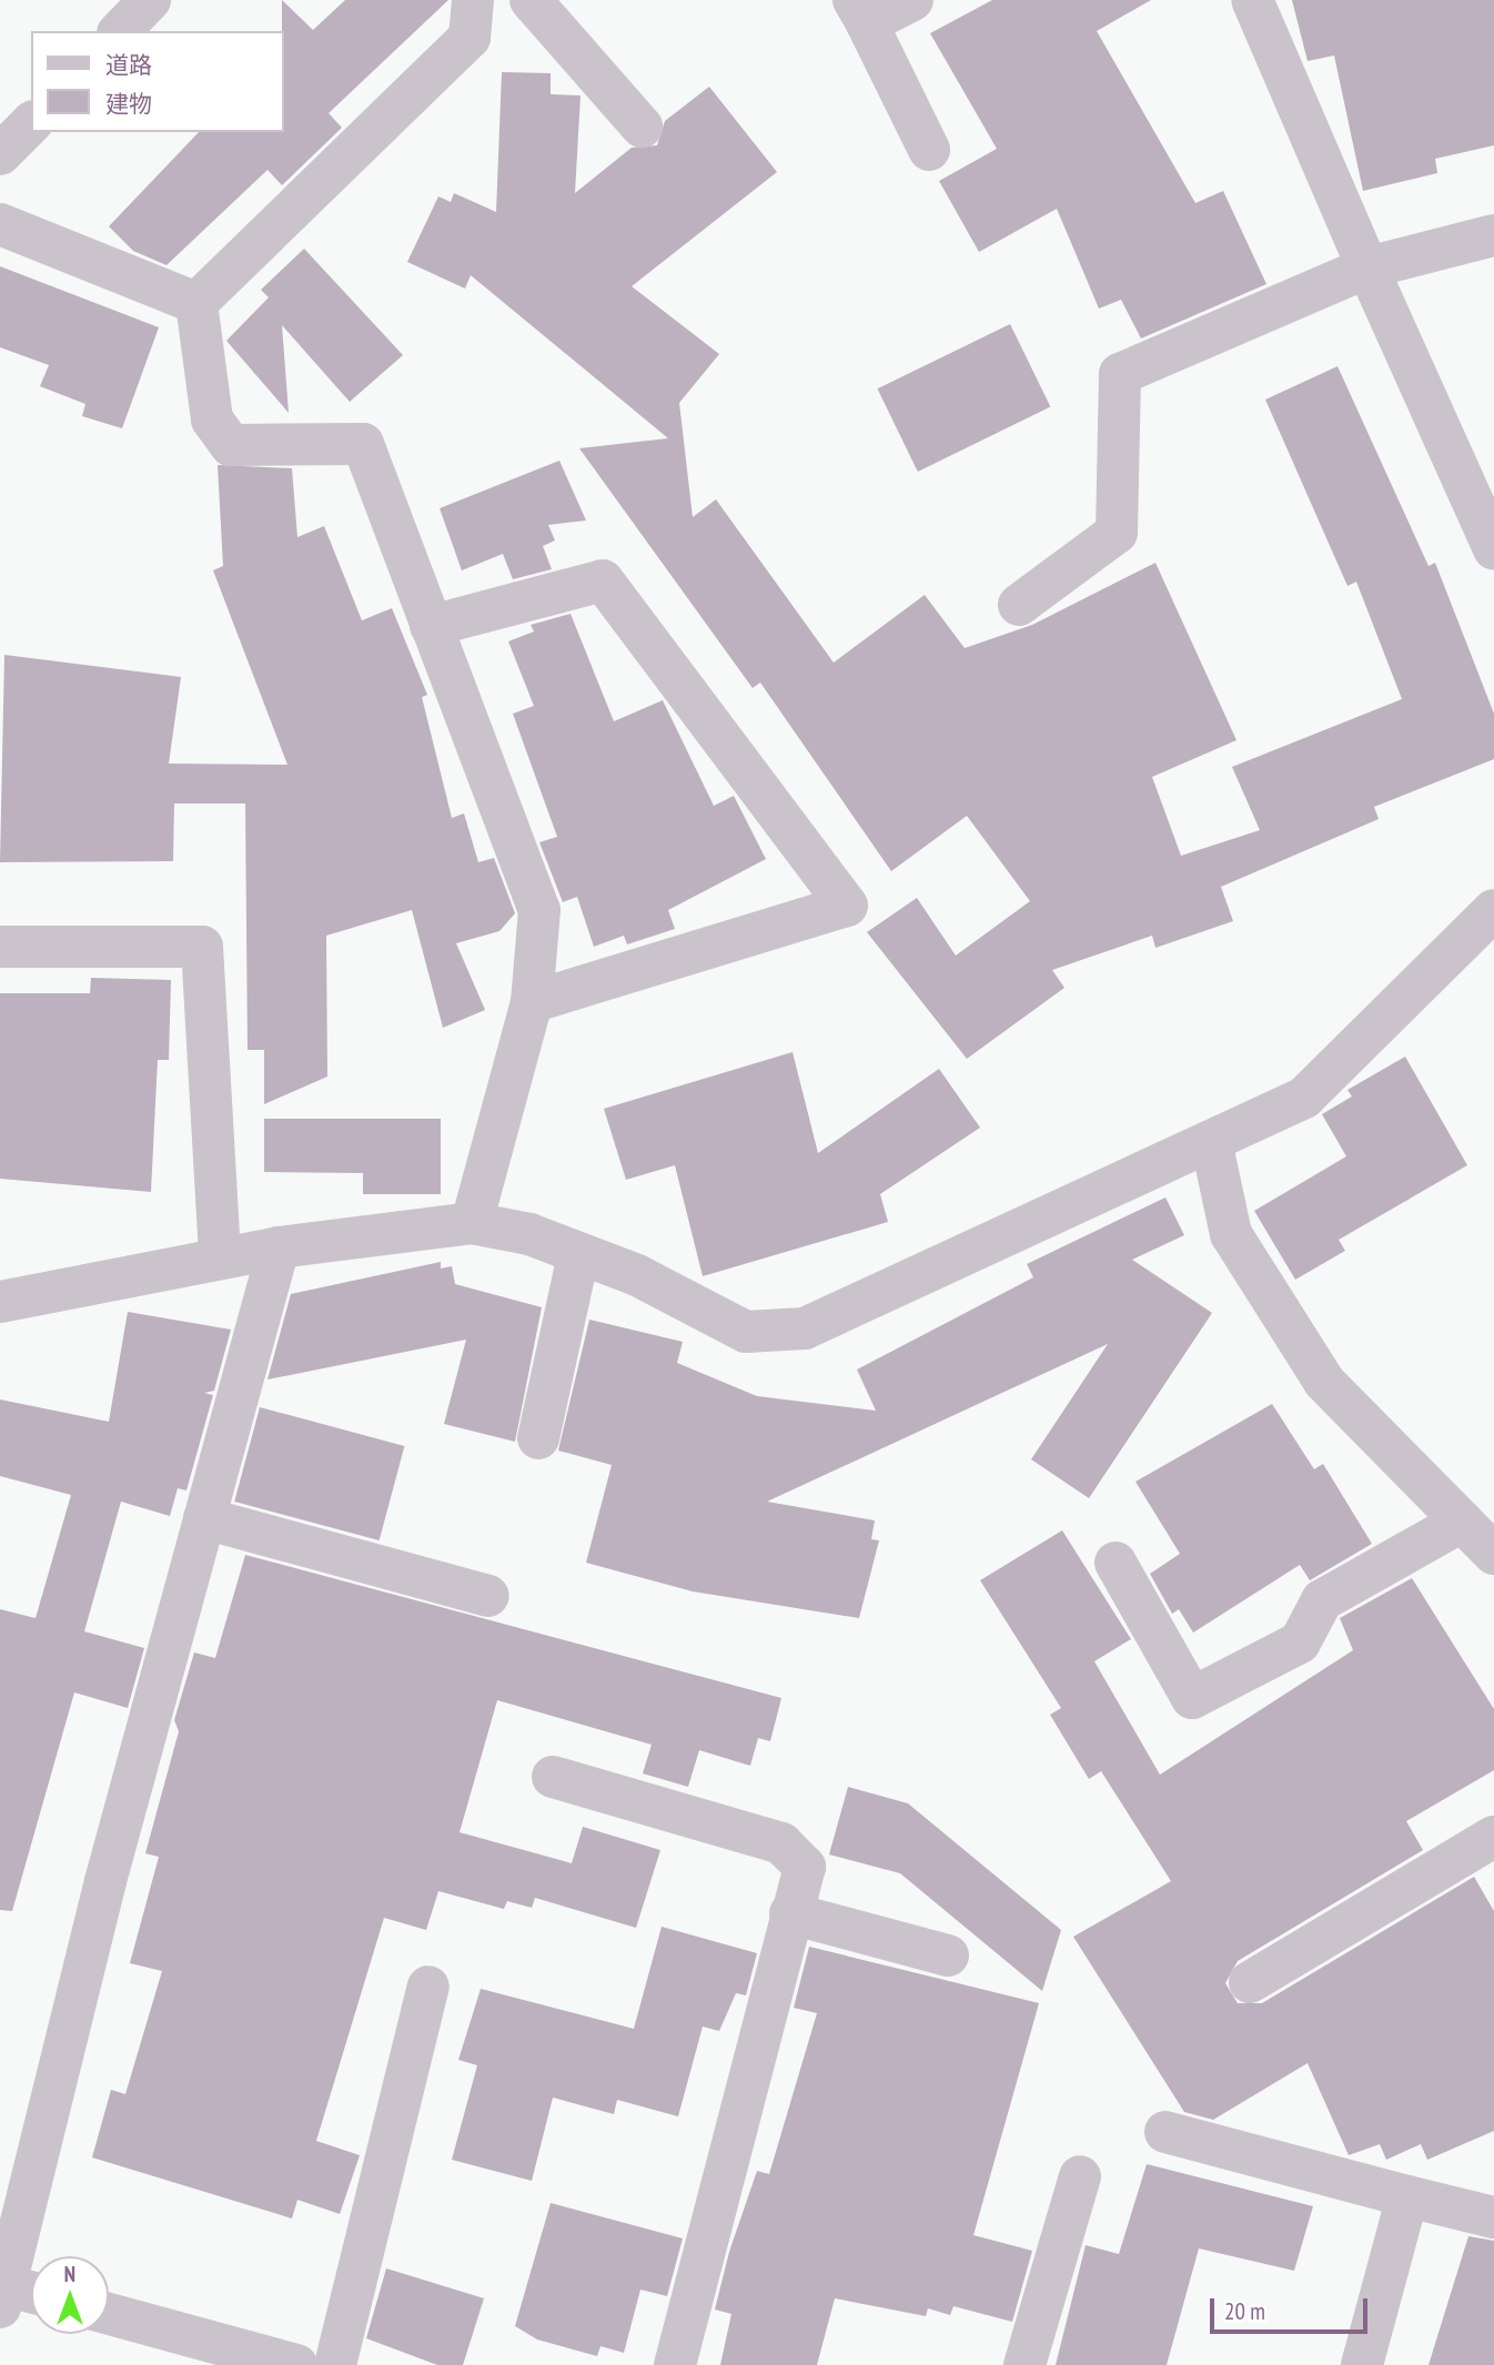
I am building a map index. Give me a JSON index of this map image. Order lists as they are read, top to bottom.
{
  "legend": ["道路", "建物"],
  "scale_bar": "20 m",
  "north": "top"
}
